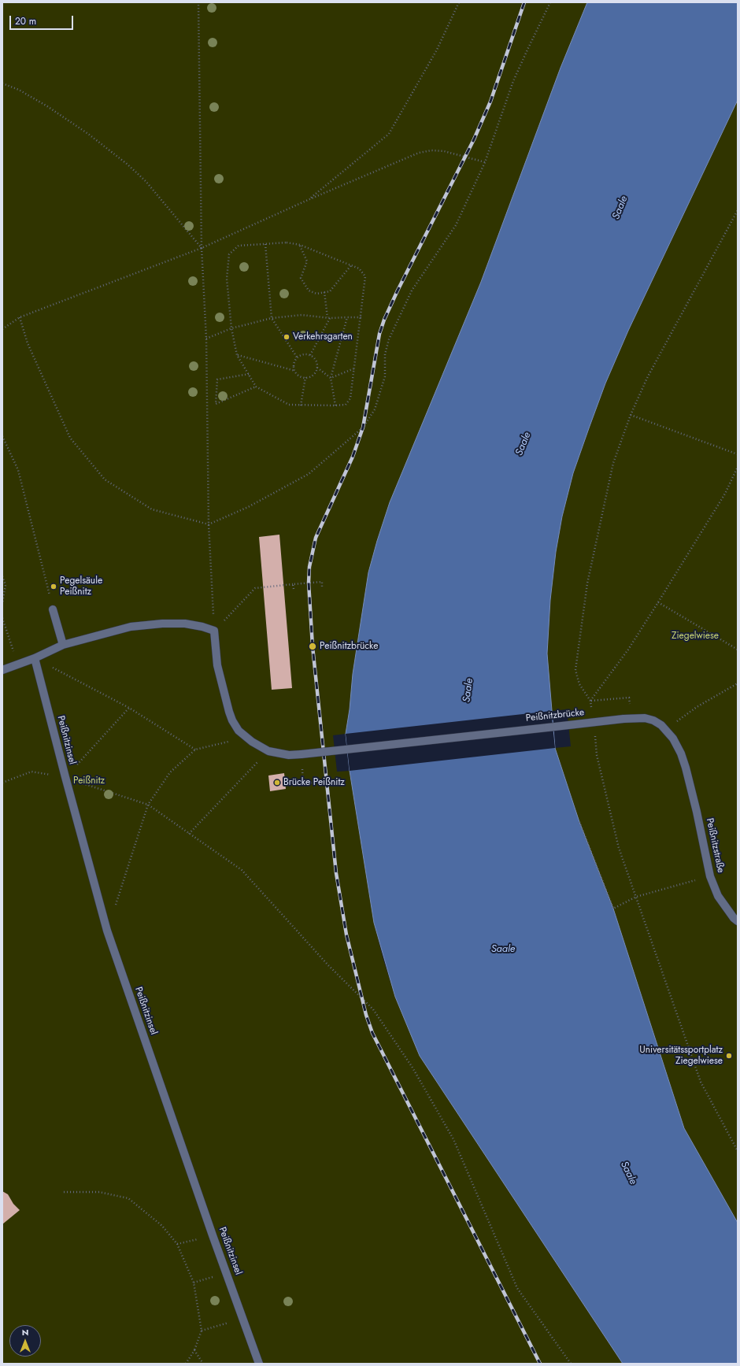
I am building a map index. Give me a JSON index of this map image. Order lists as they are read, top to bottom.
{
  "streets": {
    "lane": ["Peißnitzbrücke", "Peißnitzinsel", "Peißnitzstraße"]
  },
  "crossings": [
    ["Peißnitzbrücke", "Peißnitzstraße"]
  ],
  "water": ["Saale"],
  "parks": ["Ziegelwiese", "Peißnitz"],
  "places": [
    "Verkehrsgarten",
    "Pegelsäule Peißnitz",
    "Peißnitzbrücke",
    "Brücke Peißnitz",
    "Universitätssportplatz Ziegelwiese"
  ],
  "scale_bar": "20 m",
  "north": "top"
}
